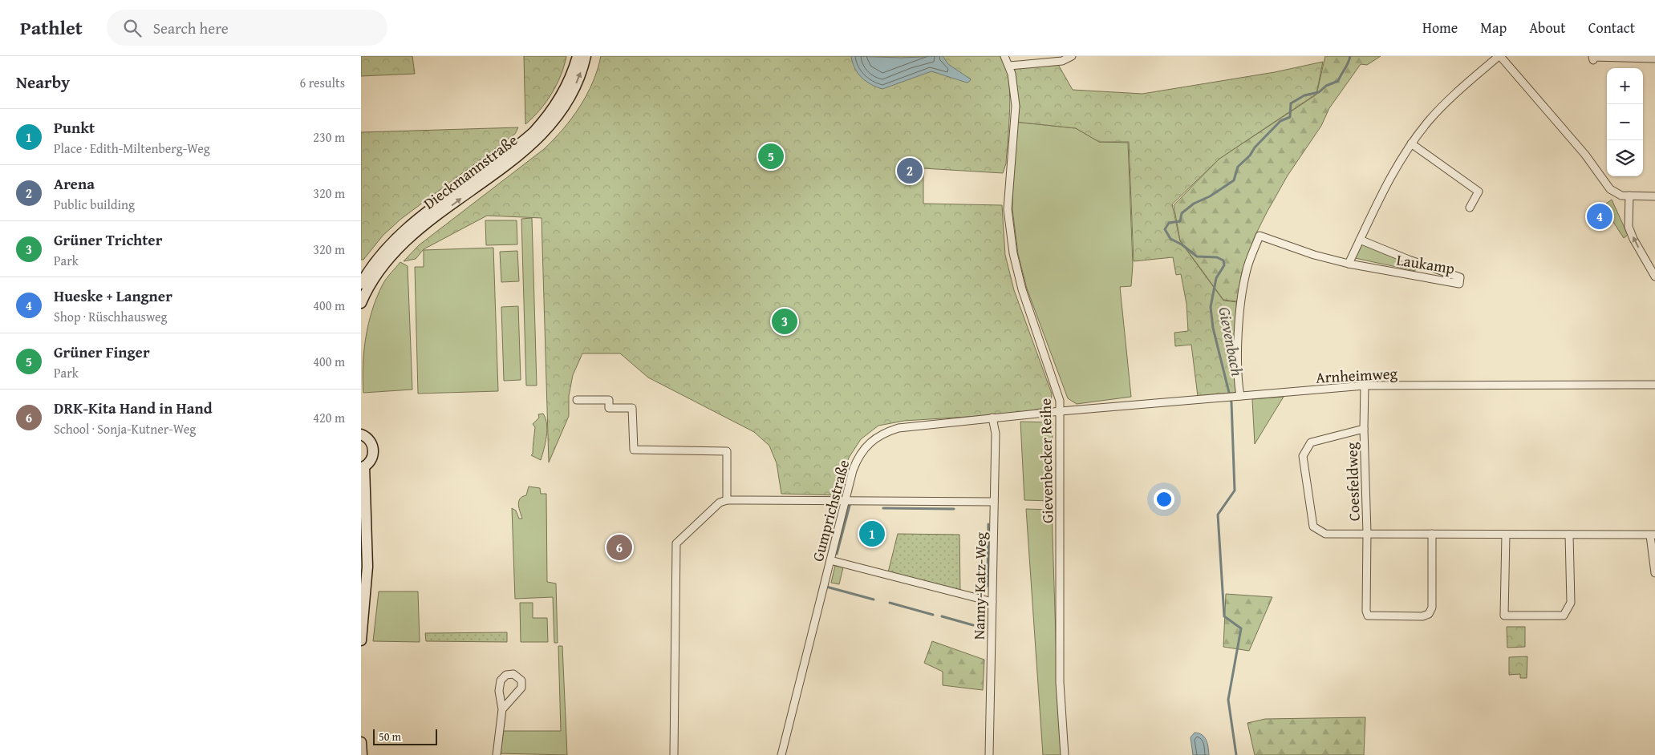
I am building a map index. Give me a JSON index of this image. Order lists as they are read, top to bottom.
{
  "streets": {
    "street": [
      "Dieckmannstraße",
      "Laukamp",
      "Arnheimweg",
      "Gievenbecker Reihe",
      "Coesfeldweg",
      "Gumprichstraße",
      "Nanny-Katz-Weg"
    ]
  },
  "crossings": [
    ["Laukamp", "Arnheimweg"],
    ["Arnheimweg", "Gievenbecker Reihe"],
    ["Arnheimweg", "Coesfeldweg"],
    ["Arnheimweg", "Gumprichstraße"],
    ["Gievenbecker Reihe", "Gumprichstraße"],
    ["Gumprichstraße", "Nanny-Katz-Weg"]
  ],
  "water": ["Gievenbach"],
  "scale_bar": "50 m",
  "page": {
    "header": "Pathlet",
    "search": "Search here",
    "nav": [
      "Home",
      "Map",
      "About",
      "Contact"
    ],
    "heading": ["Nearby", "6 results"],
    "map_buttons": ["+", "−"],
    "list": [
      {
        "mark": "1",
        "name": "Punkt",
        "note": "Place · Edith-Miltenberg-Weg",
        "value": "230 m"
      },
      {
        "mark": "2",
        "name": "Arena",
        "note": "Public building",
        "value": "320 m"
      },
      {
        "mark": "3",
        "name": "Grüner Trichter",
        "note": "Park",
        "value": "320 m"
      },
      {
        "mark": "4",
        "name": "Hueske + Langner",
        "note": "Shop · Rüschhausweg",
        "value": "400 m"
      },
      {
        "mark": "5",
        "name": "Grüner Finger",
        "note": "Park",
        "value": "400 m"
      },
      {
        "mark": "6",
        "name": "DRK-Kita Hand in Hand",
        "note": "School · Sonja-Kutner-Weg",
        "value": "420 m"
      }
    ],
    "pins": [
      "5",
      "2",
      "4",
      "3",
      "1",
      "6"
    ],
    "scale": "50 m"
  }
}
